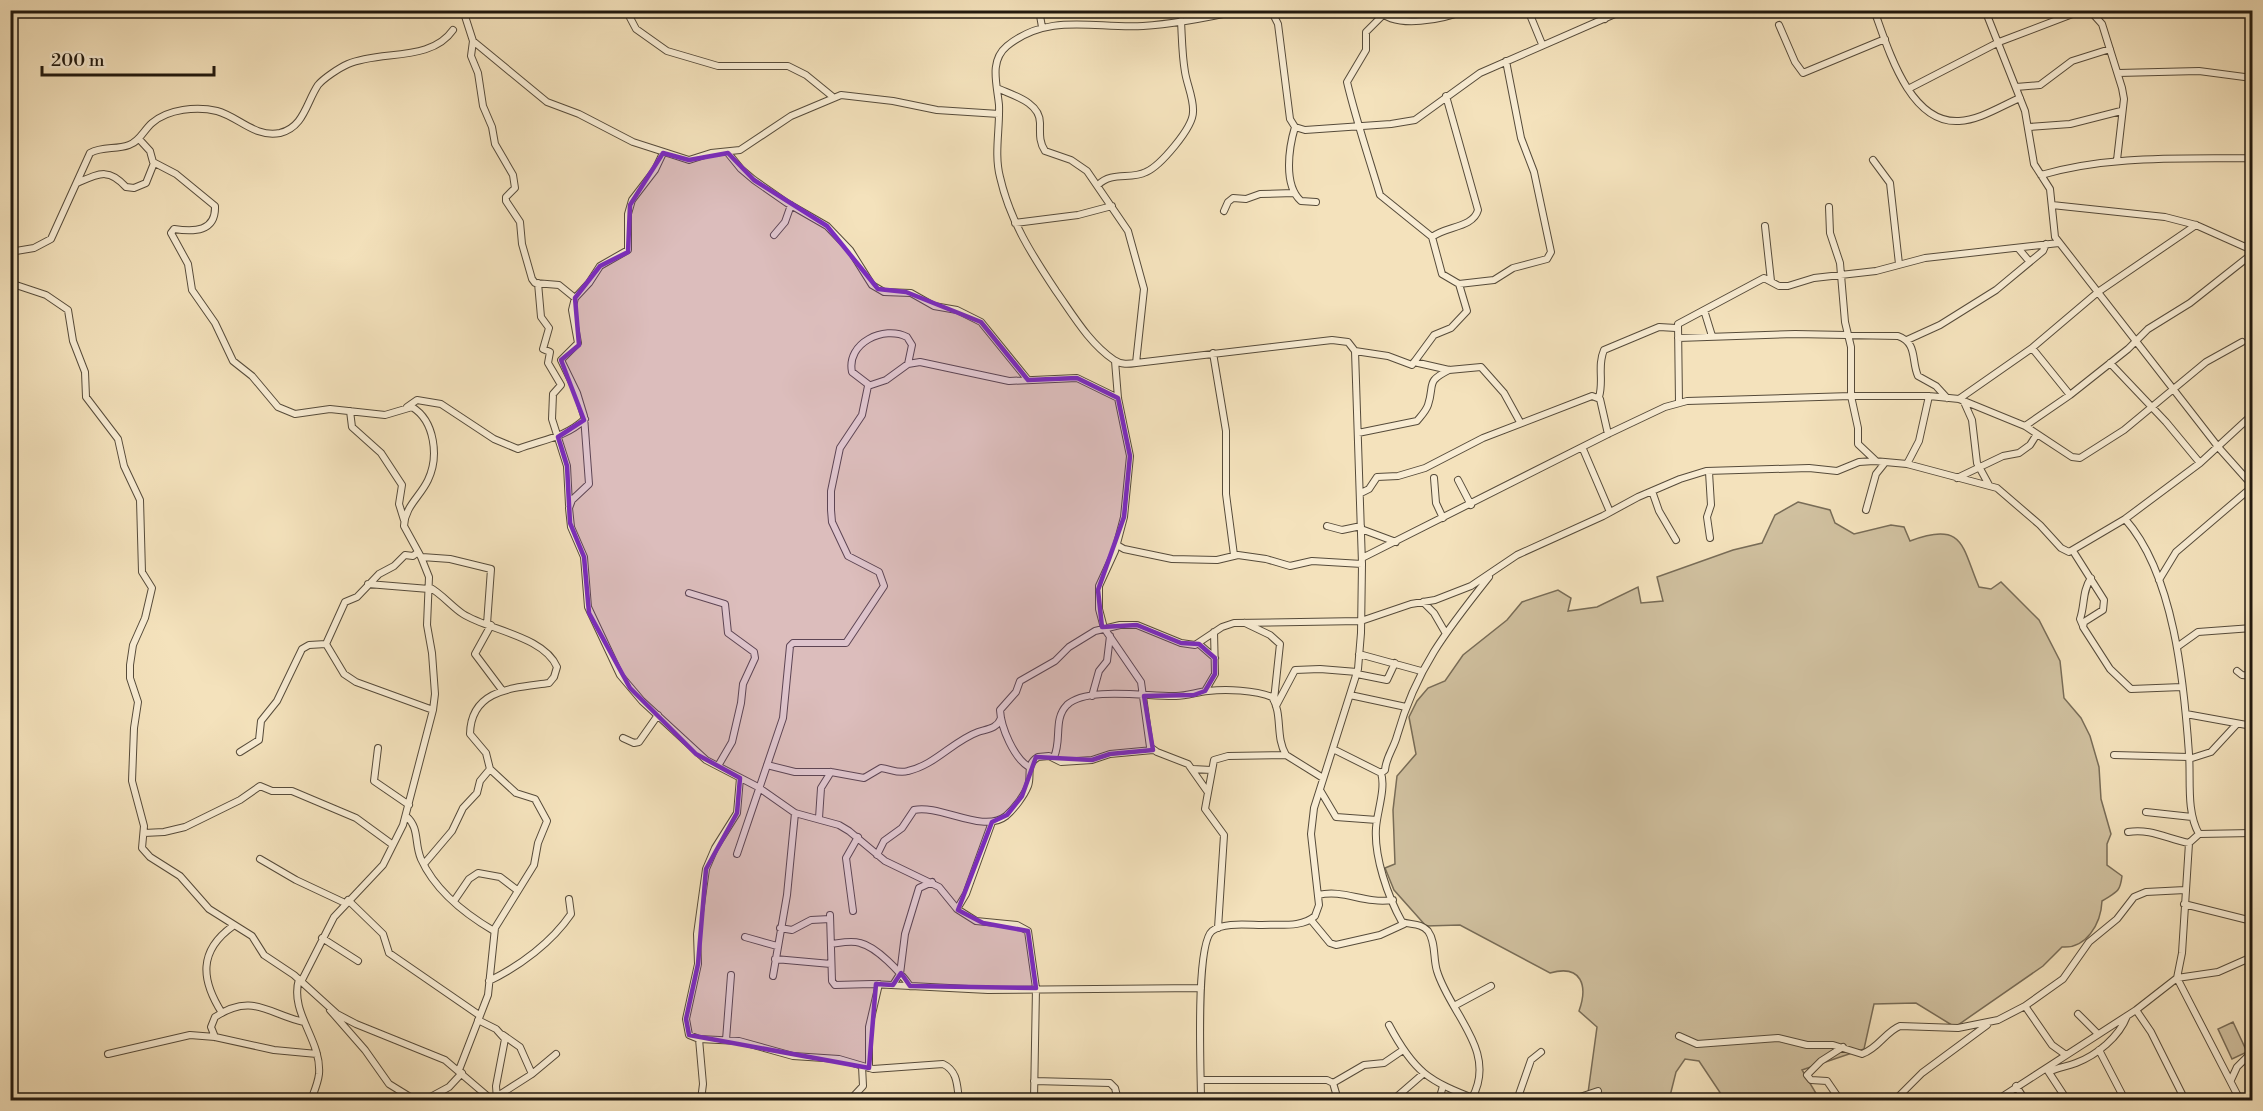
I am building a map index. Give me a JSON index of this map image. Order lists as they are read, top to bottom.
{
  "scale_bar": "200 m"
}
